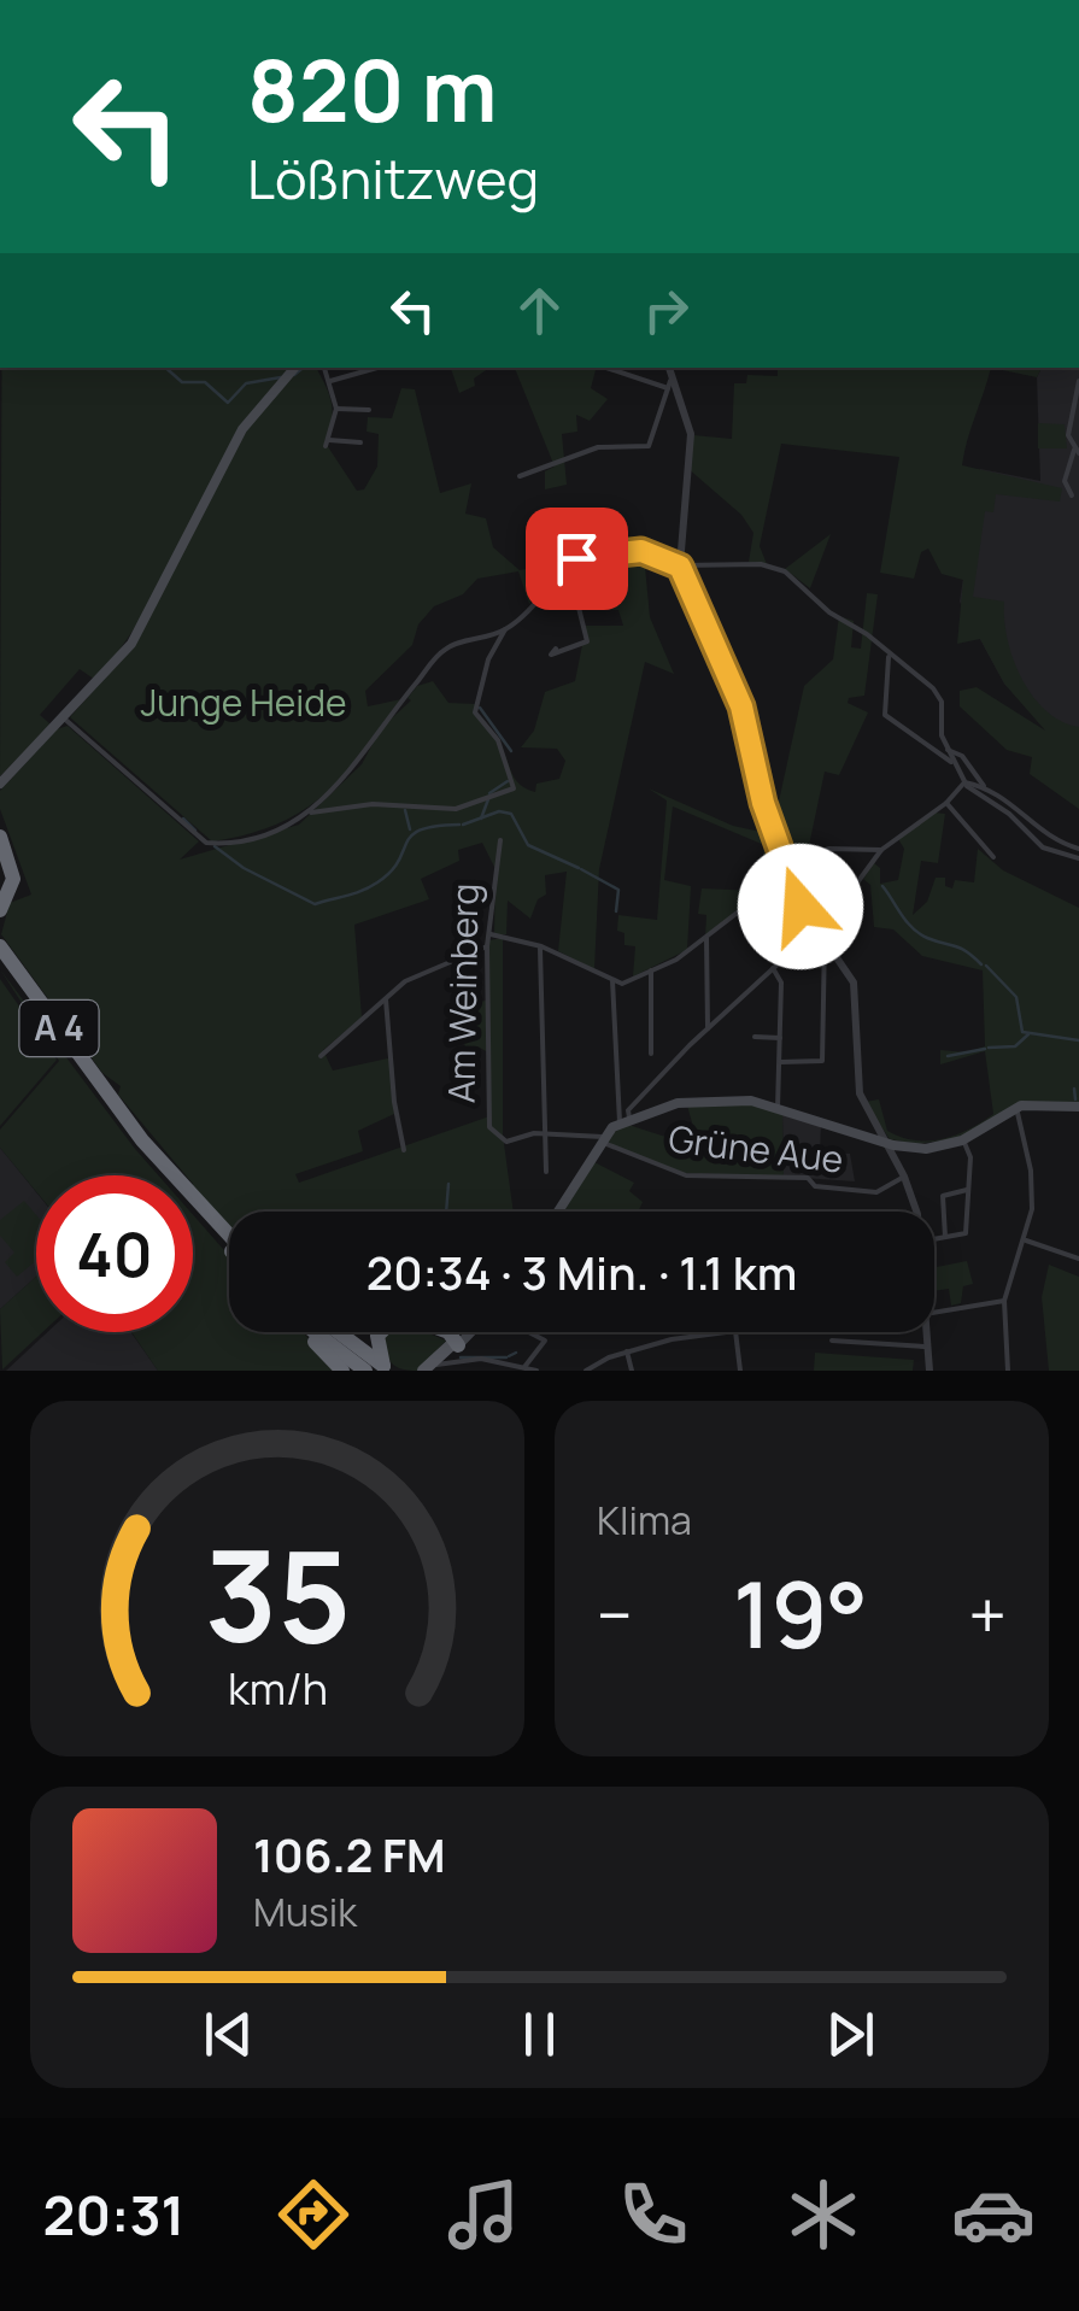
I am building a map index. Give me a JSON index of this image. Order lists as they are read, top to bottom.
{
  "streets": {
    "highway": ["A 4"],
    "street": ["Am Weinberg", "Grüne Aue"]
  },
  "parks": ["Junge Heide"],
  "page": {
    "turn": ["820 m", "Lößnitzweg"],
    "limit": "40",
    "trip": "20:34 · 3 Min. · 1.1 km",
    "tile": "Klima",
    "heat": ["−", "19°", "+"],
    "song": ["106.2 FM", "Musik"],
    "tabs": "20:31",
    "gauge": ["35", "km/h"]
  }
}
